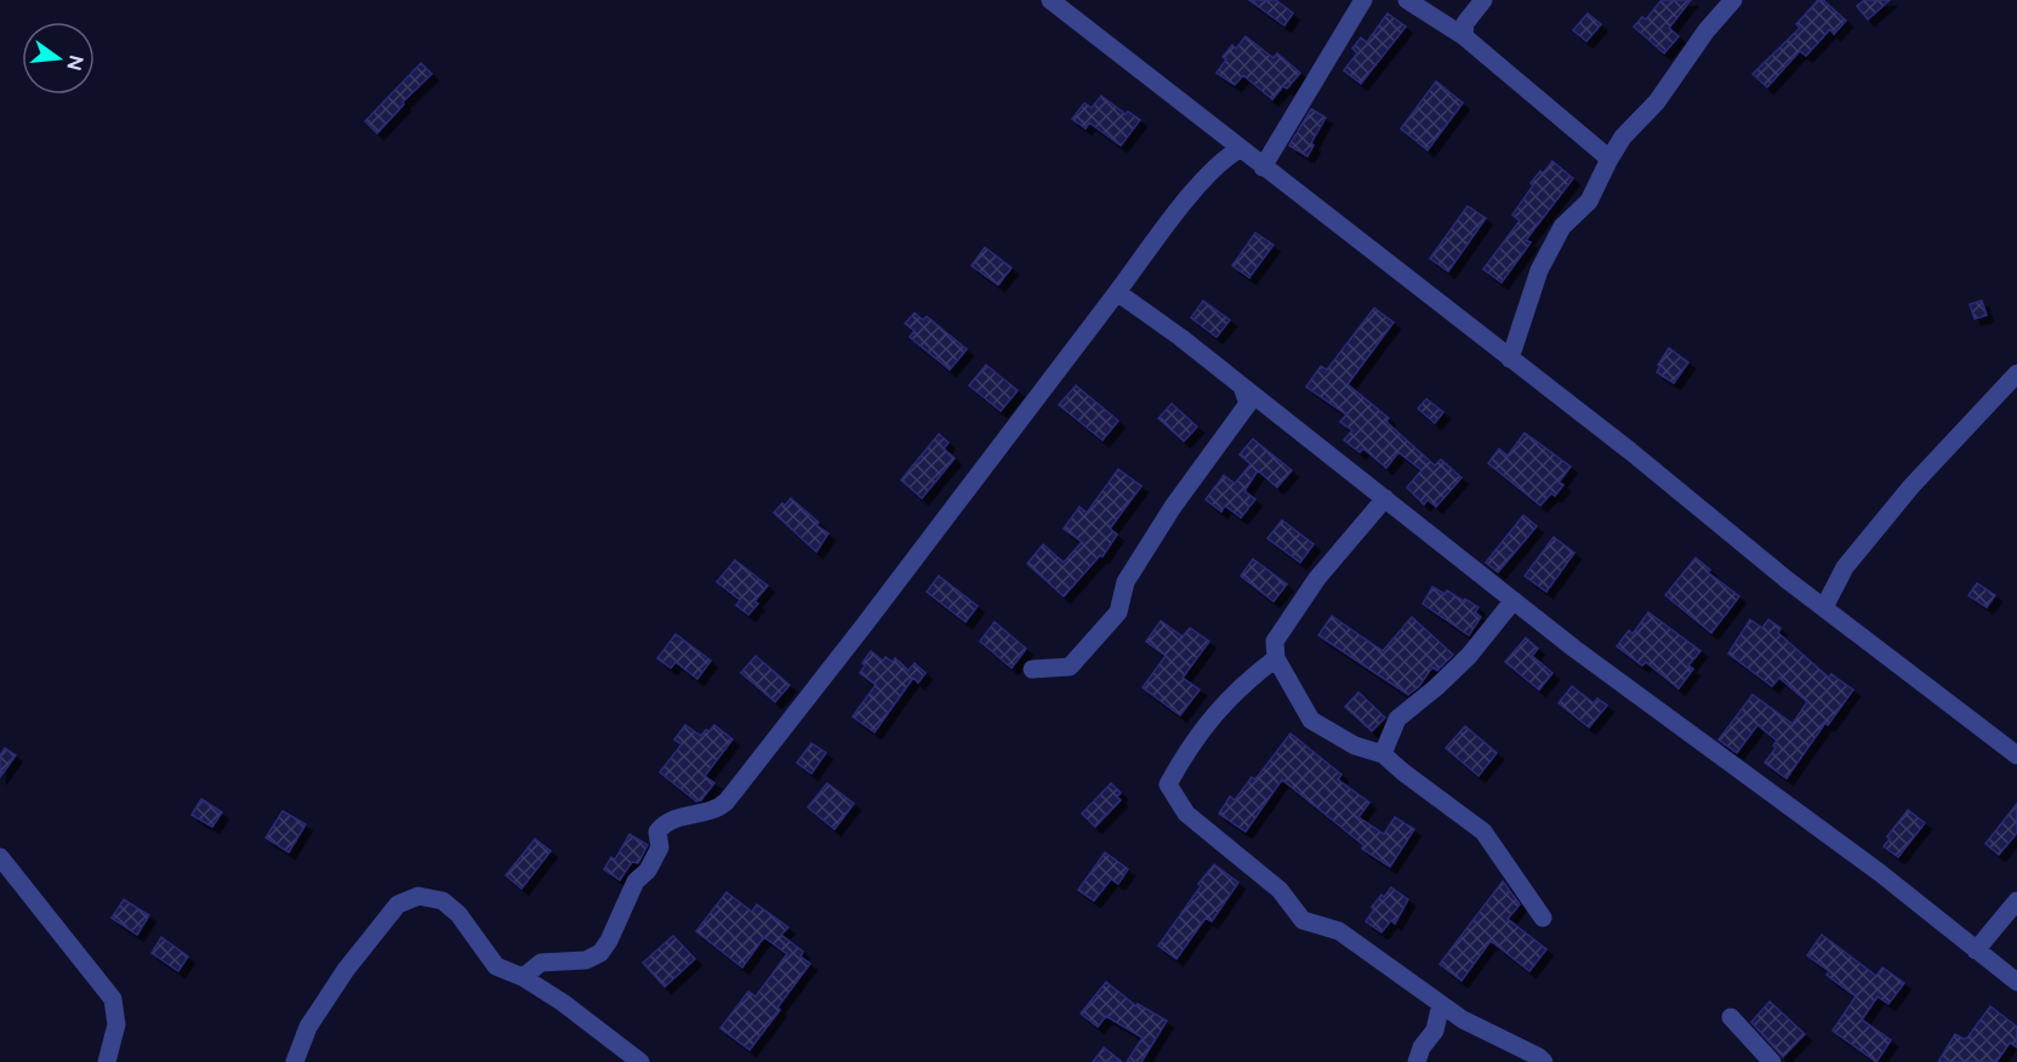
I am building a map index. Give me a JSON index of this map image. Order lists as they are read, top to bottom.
{
  "north": "right"
}
